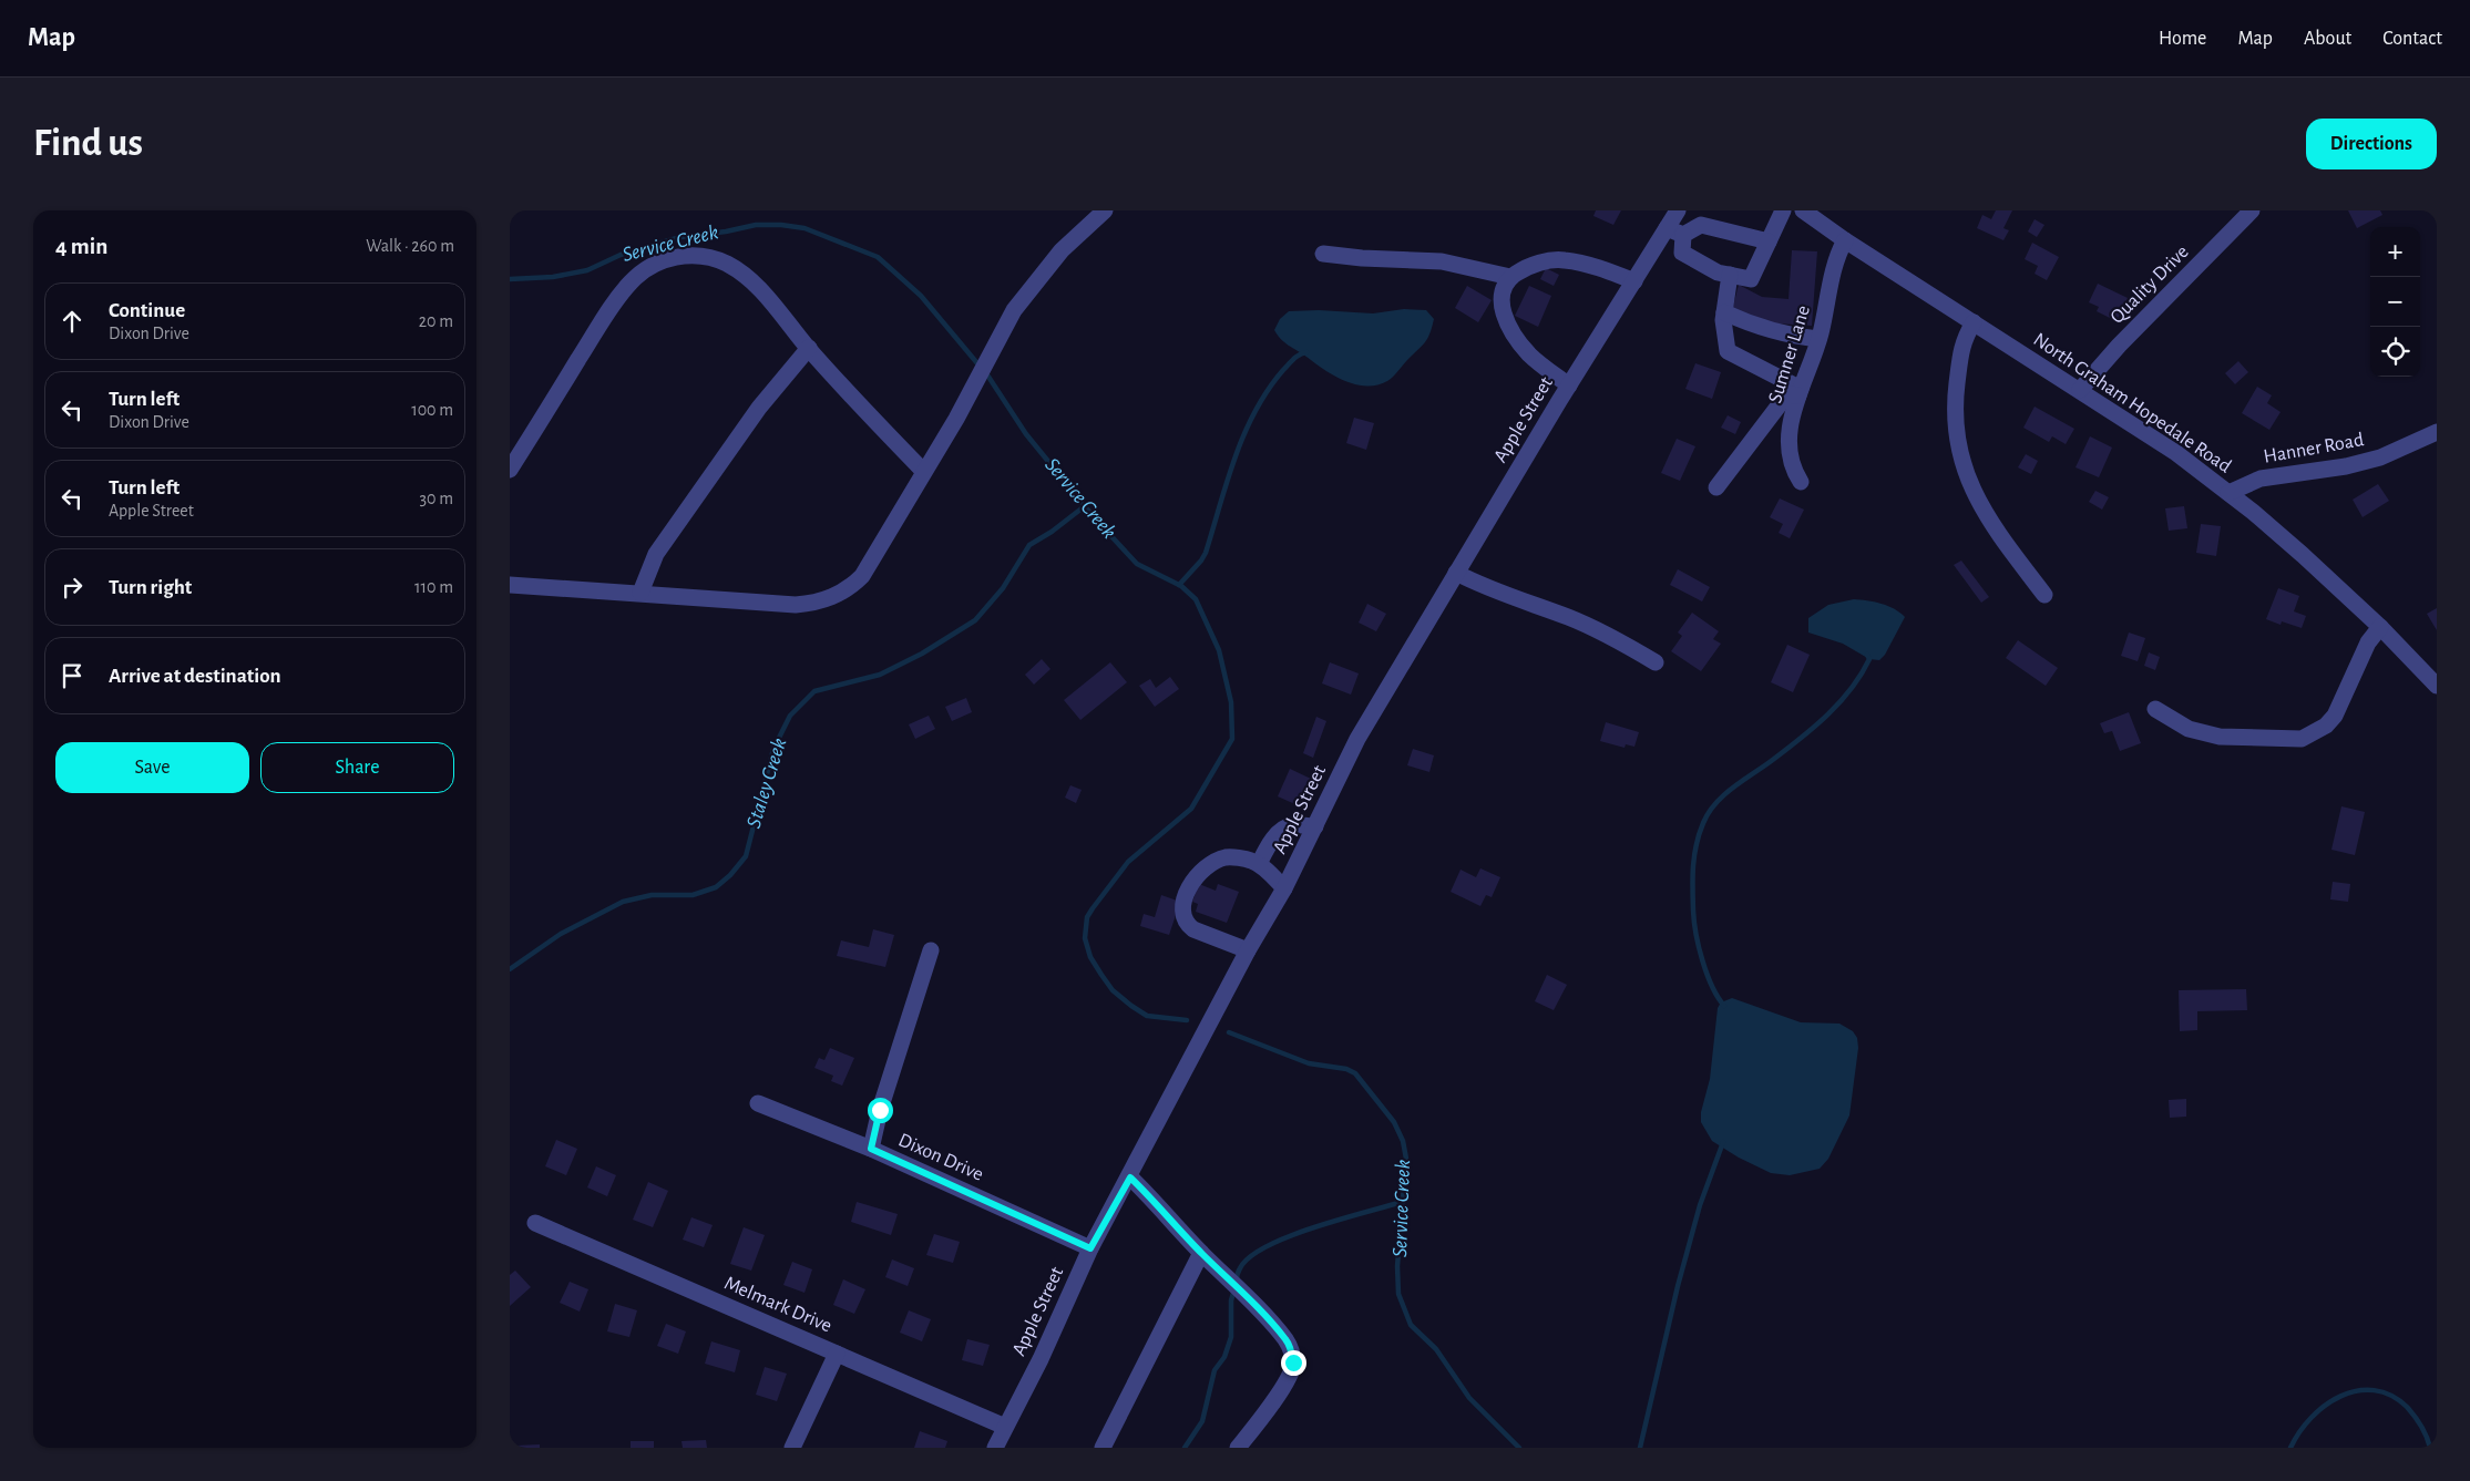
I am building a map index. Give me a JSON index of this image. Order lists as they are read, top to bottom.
{
  "streets": {
    "street": [
      "Quality Drive",
      "Sumner Lane",
      "North Graham Hopedale Road",
      "Apple Street",
      "Hanner Road",
      "Dixon Drive",
      "Melmark Drive"
    ]
  },
  "crossings": [
    ["Quality Drive", "North Graham Hopedale Road"],
    ["Sumner Lane", "North Graham Hopedale Road"],
    ["North Graham Hopedale Road", "Hanner Road"],
    ["Apple Street", "Dixon Drive"],
    ["Apple Street", "Melmark Drive"]
  ],
  "water": ["Service Creek", "Staley Creek"],
  "page": {
    "header": "Map",
    "nav": [
      "Home",
      "Map",
      "About",
      "Contact"
    ],
    "buttons": [
      "Directions",
      ["Save", "Share"]
    ],
    "title": "Find us",
    "heading": ["4 min", "Walk · 260 m"],
    "map_buttons": ["+", "−"],
    "list": [
      ["Continue", "Dixon Drive", "20 m"],
      ["Turn left", "Dixon Drive", "100 m"],
      ["Turn left", "Apple Street", "30 m"],
      ["Turn right", "110 m"],
      "Arrive at destination"
    ]
  }
}
